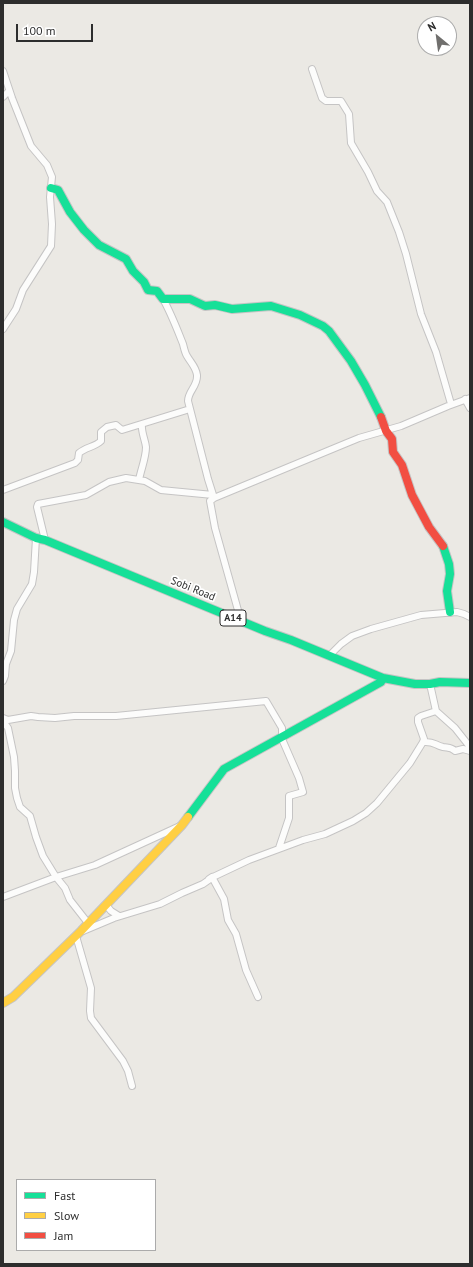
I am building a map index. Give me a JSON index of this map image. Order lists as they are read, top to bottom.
{
  "streets": {
    "main road": ["Sobi Road", "A14"]
  },
  "legend": ["Fast", "Slow", "Jam"],
  "scale_bar": "100 m",
  "north": "top left"
}
